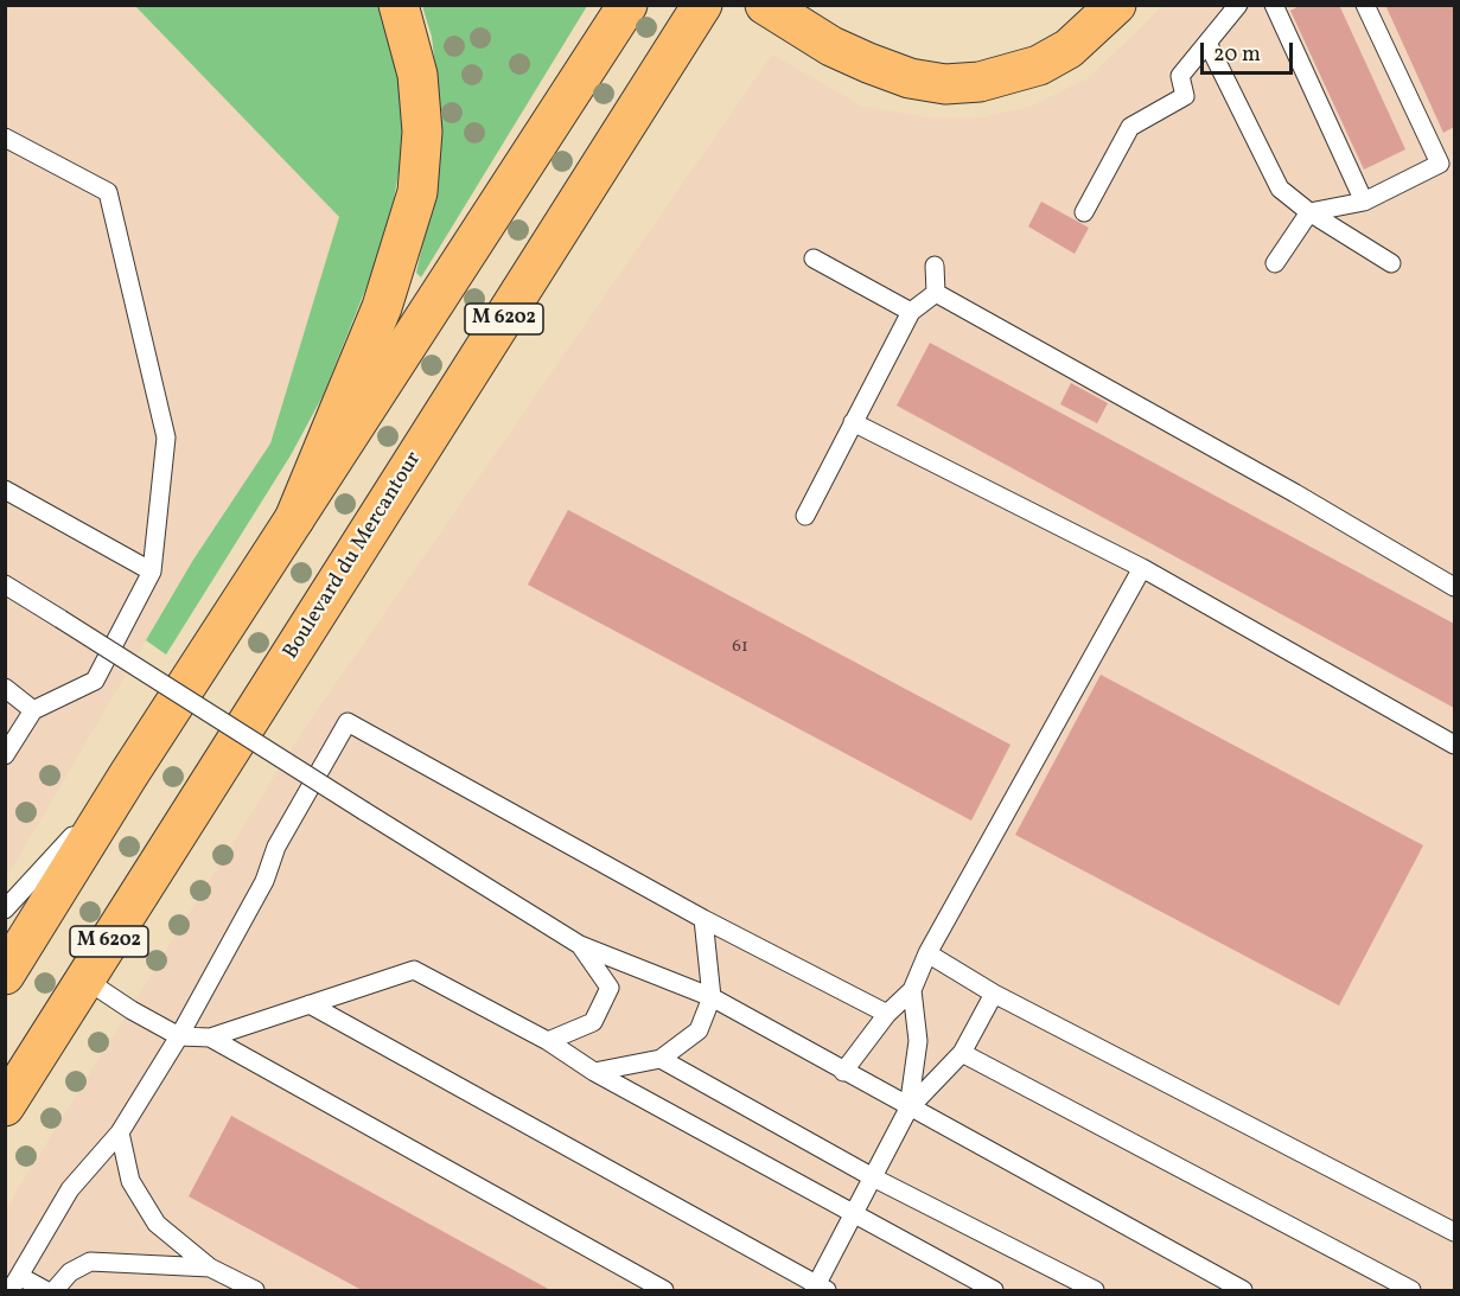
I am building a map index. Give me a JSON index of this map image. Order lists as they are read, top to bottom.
{
  "streets": {
    "main road": ["M 6202", "Boulevard du Mercantour"]
  },
  "house_numbers": ["61"],
  "scale_bar": "20 m"
}
